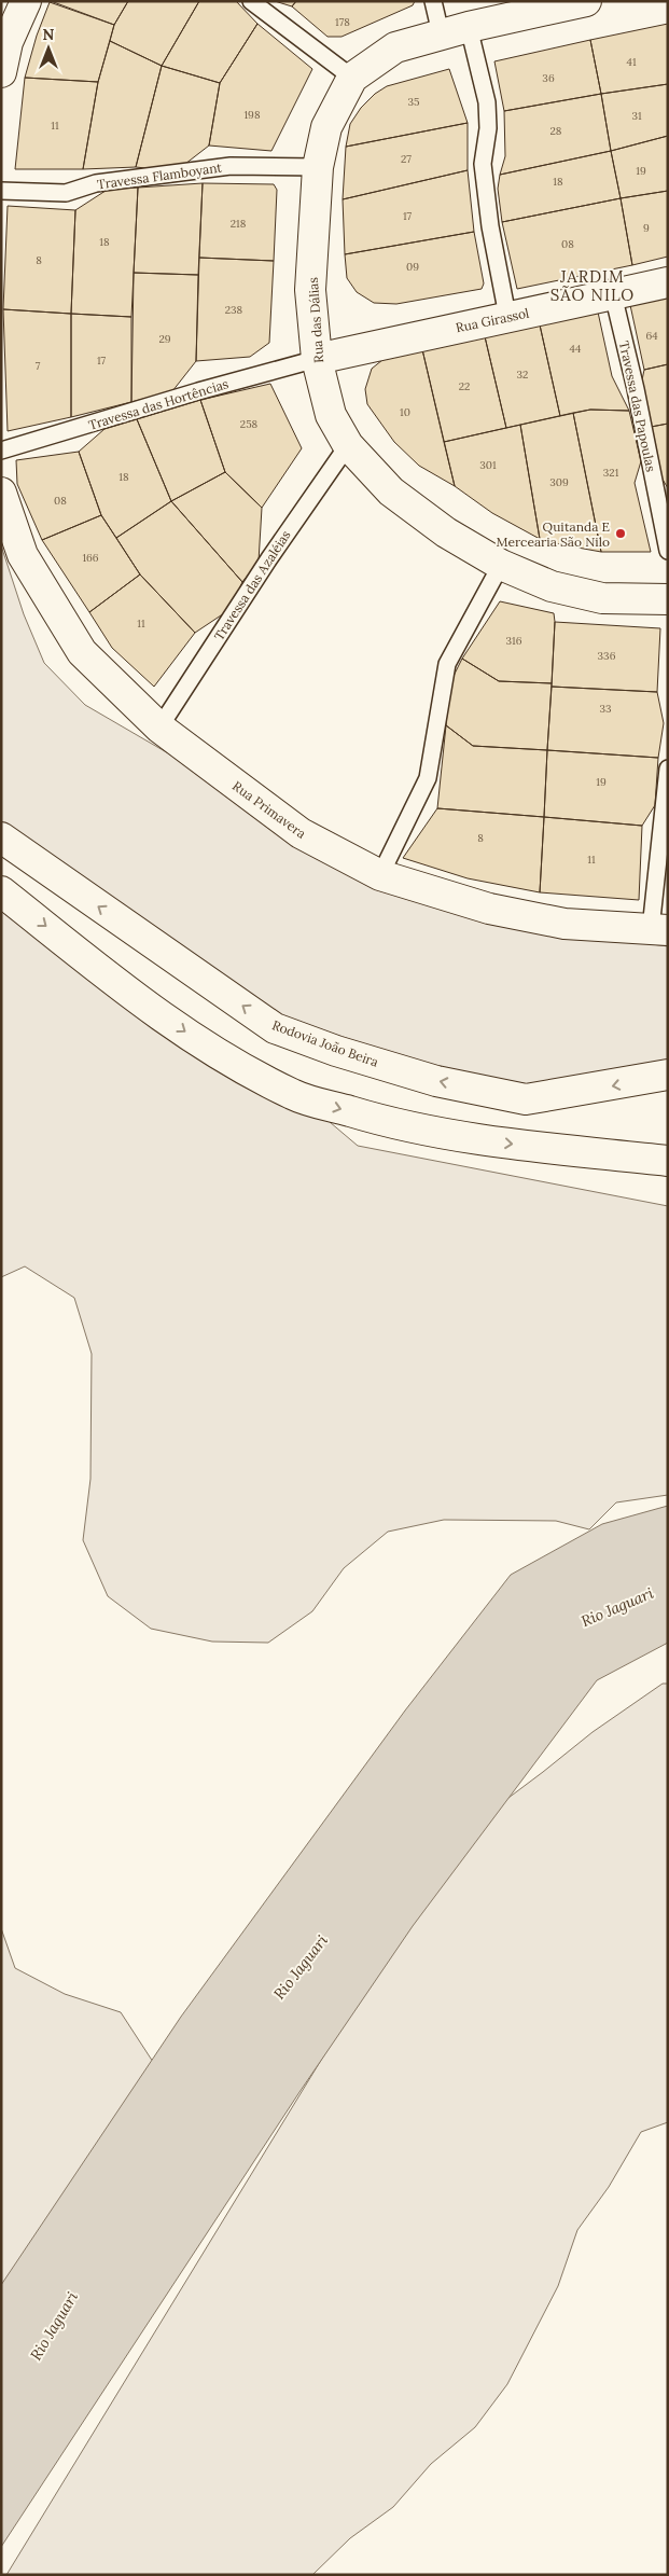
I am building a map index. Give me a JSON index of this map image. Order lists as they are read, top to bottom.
{
  "streets": {
    "street": [
      "Rua das Dálias",
      "Rua Girassol",
      "Rua Primavera",
      "Rodovia João Beira"
    ],
    "lane": [
      "Travessa Flamboyant",
      "Travessa das Hortências",
      "Travessa das Papoulas",
      "Travessa das Azaléias"
    ]
  },
  "crossings": [
    ["Travessa Flamboyant", "Rua das Dálias"],
    ["Rua das Dálias", "Rua Girassol"],
    ["Rua das Dálias", "Travessa das Hortências"],
    ["Rua das Dálias", "Travessa das Azaléias"],
    ["Rua Girassol", "Travessa das Hortências"],
    ["Rua Girassol", "Travessa das Papoulas"],
    ["Travessa das Azaléias", "Rua Primavera"]
  ],
  "districts": ["JARDIM SÃO NILO"],
  "water": ["Rio Jaguari"],
  "places": ["Quitanda E Mercearia São Nilo"],
  "house_numbers": [
    "178",
    "41",
    "36",
    "35",
    "198",
    "31",
    "11",
    "28",
    "27",
    "19",
    "18",
    "17",
    "218",
    "9",
    "18",
    "08",
    "8",
    "09",
    "238",
    "64",
    "29",
    "44",
    "17",
    "7",
    "32",
    "22",
    "10",
    "258",
    "301",
    "321",
    "18",
    "309",
    "08",
    "166",
    "11",
    "316",
    "336",
    "33",
    "19",
    "8",
    "11"
  ],
  "north": "top"
}
